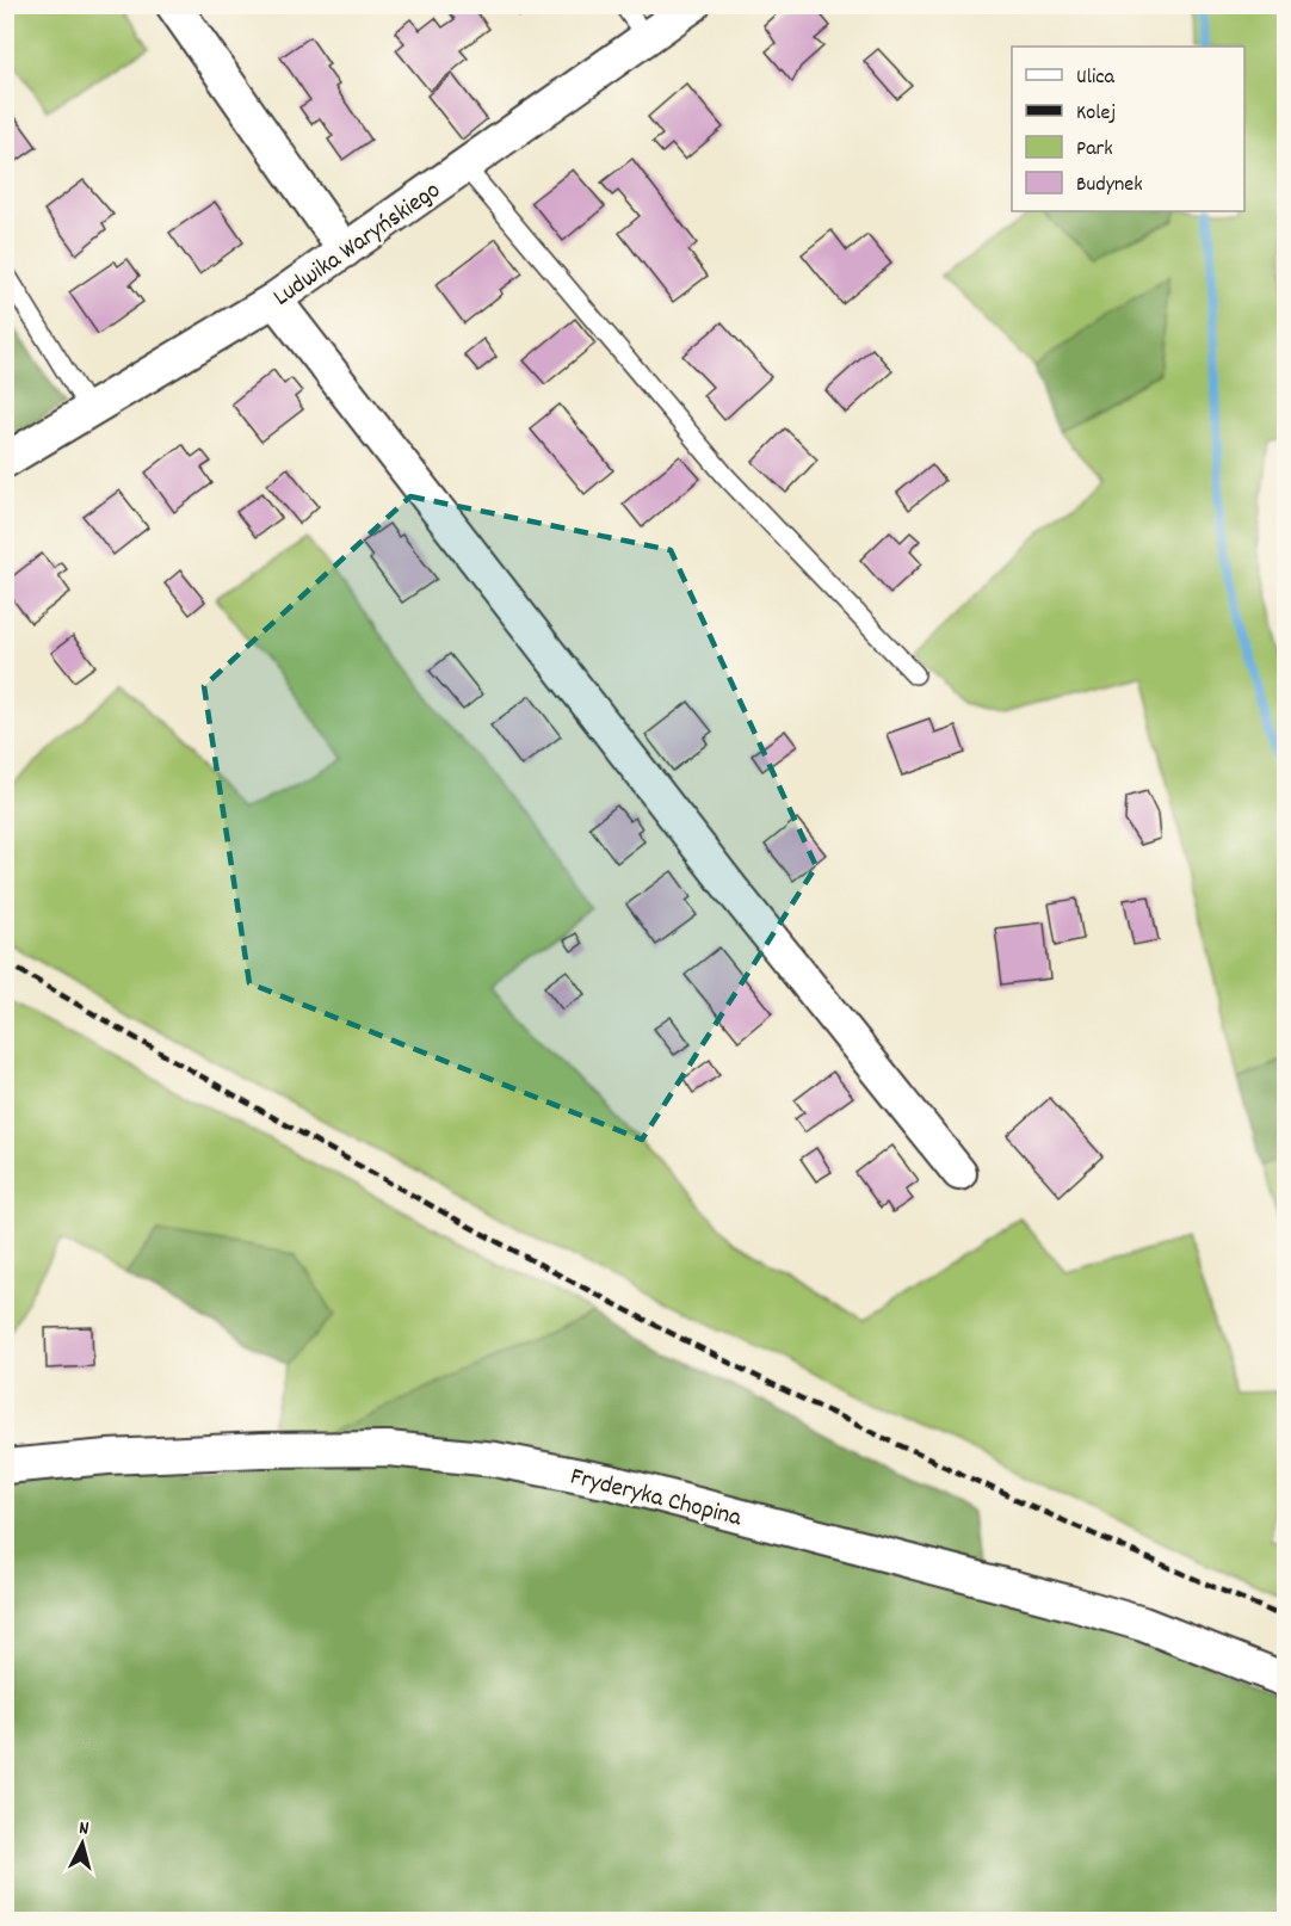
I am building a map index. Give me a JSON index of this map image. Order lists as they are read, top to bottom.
{
  "streets": {
    "street": ["Ludwika Waryńskiego", "Fryderyka Chopina"]
  },
  "legend": [
    "Ulica",
    "Kolej",
    "Park",
    "Budynek"
  ],
  "north": "top"
}
